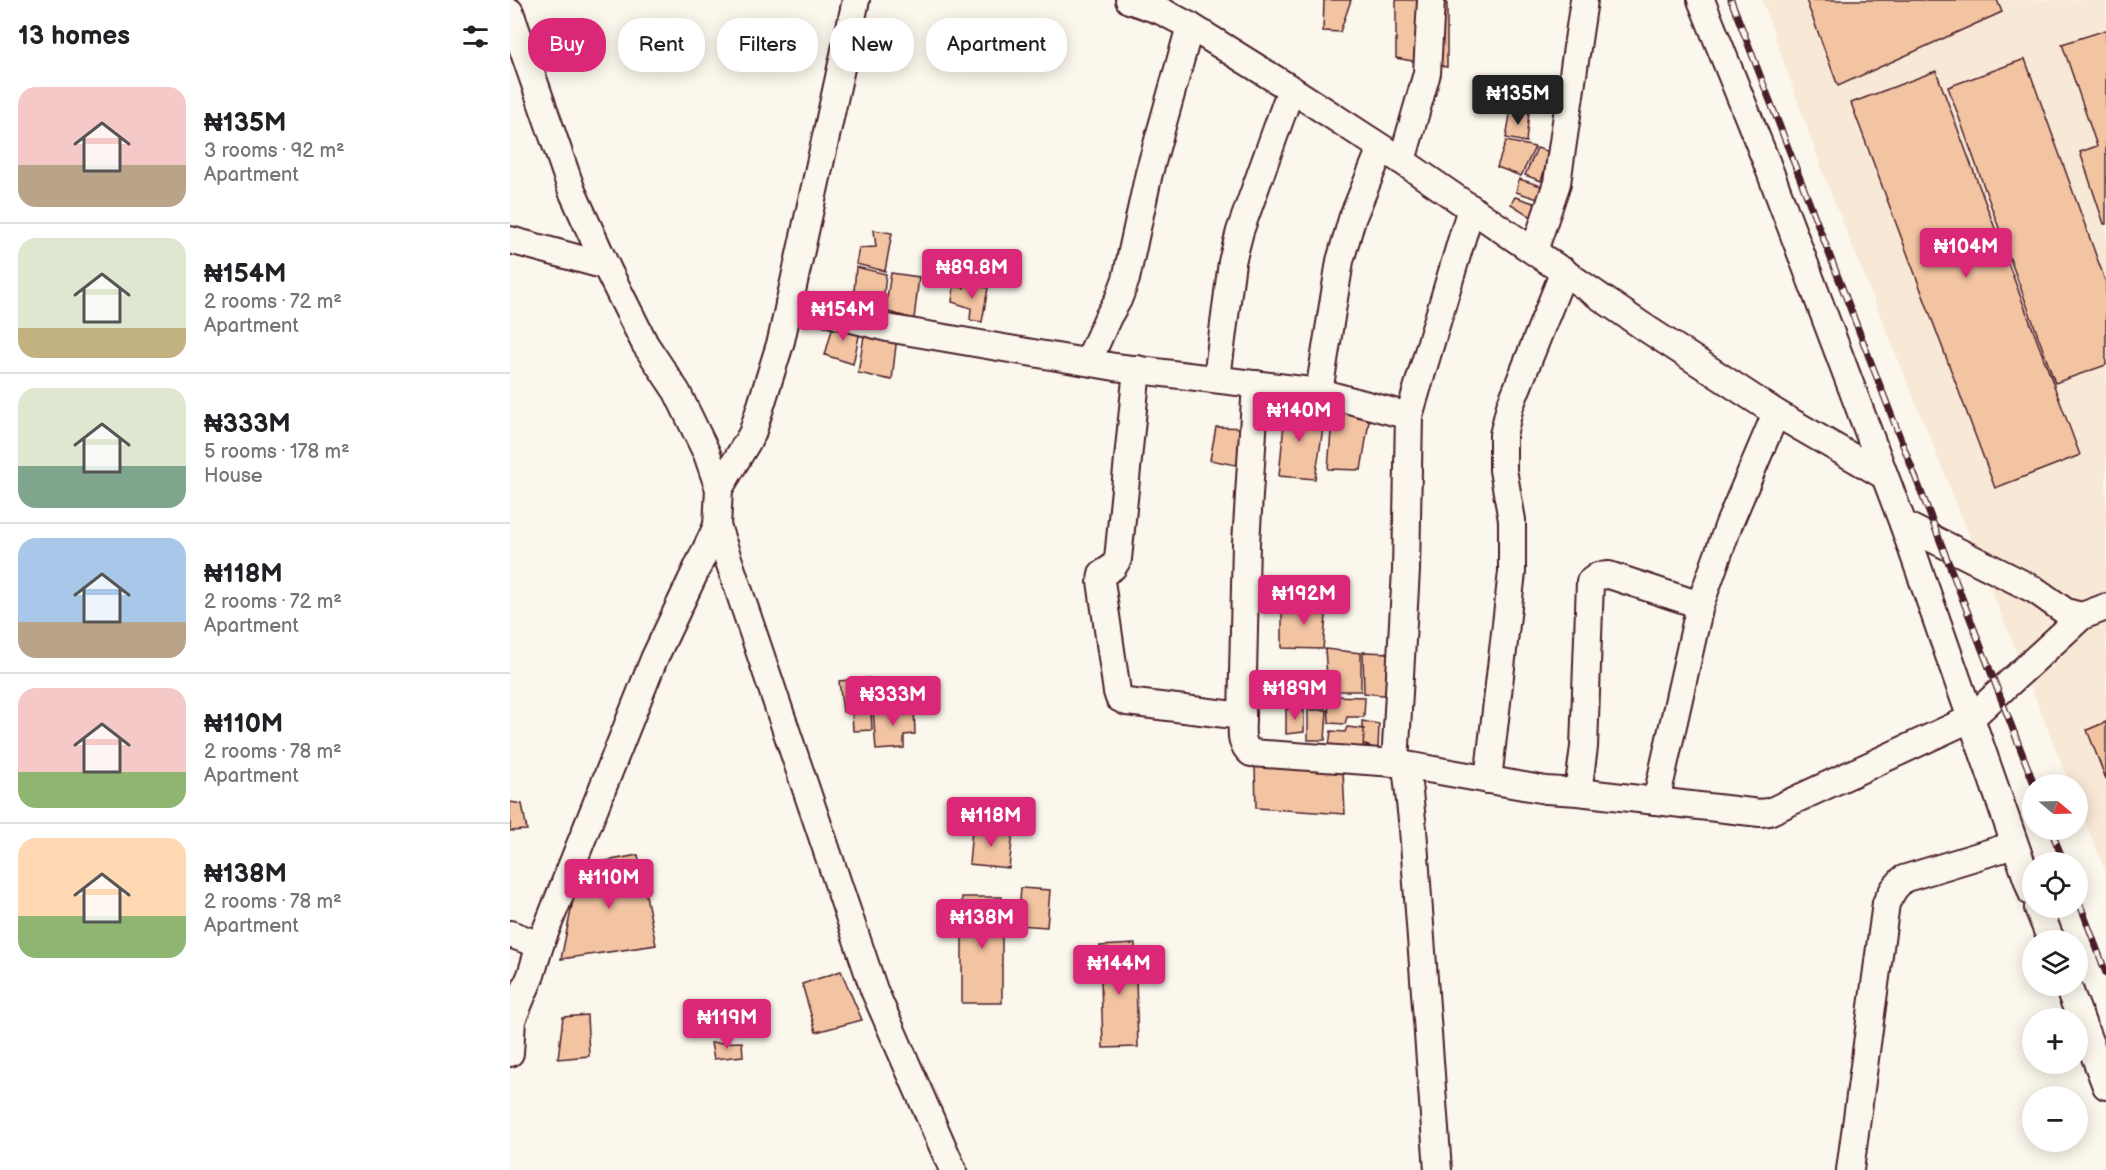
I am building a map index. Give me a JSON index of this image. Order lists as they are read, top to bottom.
{
  "north": "right",
  "page": {
    "heading": "13 homes",
    "chip": [
      "Buy",
      "Rent",
      "Filters",
      "New",
      "Apartment"
    ],
    "list": [
      {
        "name": "₦135M",
        "note": "3 rooms · 92 m² · Apartment"
      },
      {
        "name": "₦154M",
        "note": "2 rooms · 72 m² · Apartment"
      },
      {
        "name": "₦333M",
        "note": "5 rooms · 178 m² · House"
      },
      {
        "name": "₦118M",
        "note": "2 rooms · 72 m² · Apartment"
      },
      {
        "name": "₦110M",
        "note": "2 rooms · 78 m² · Apartment"
      },
      {
        "name": "₦138M",
        "note": "2 rooms · 78 m² · Apartment"
      }
    ],
    "price": [
      "₦135M",
      "₦104M",
      "₦89.8M",
      "₦154M",
      "₦140M",
      "₦192M",
      "₦189M",
      "₦333M",
      "₦118M",
      "₦110M",
      "₦138M",
      "₦144M",
      "₦119M"
    ],
    "map_buttons": ["+", "−"]
  }
}
